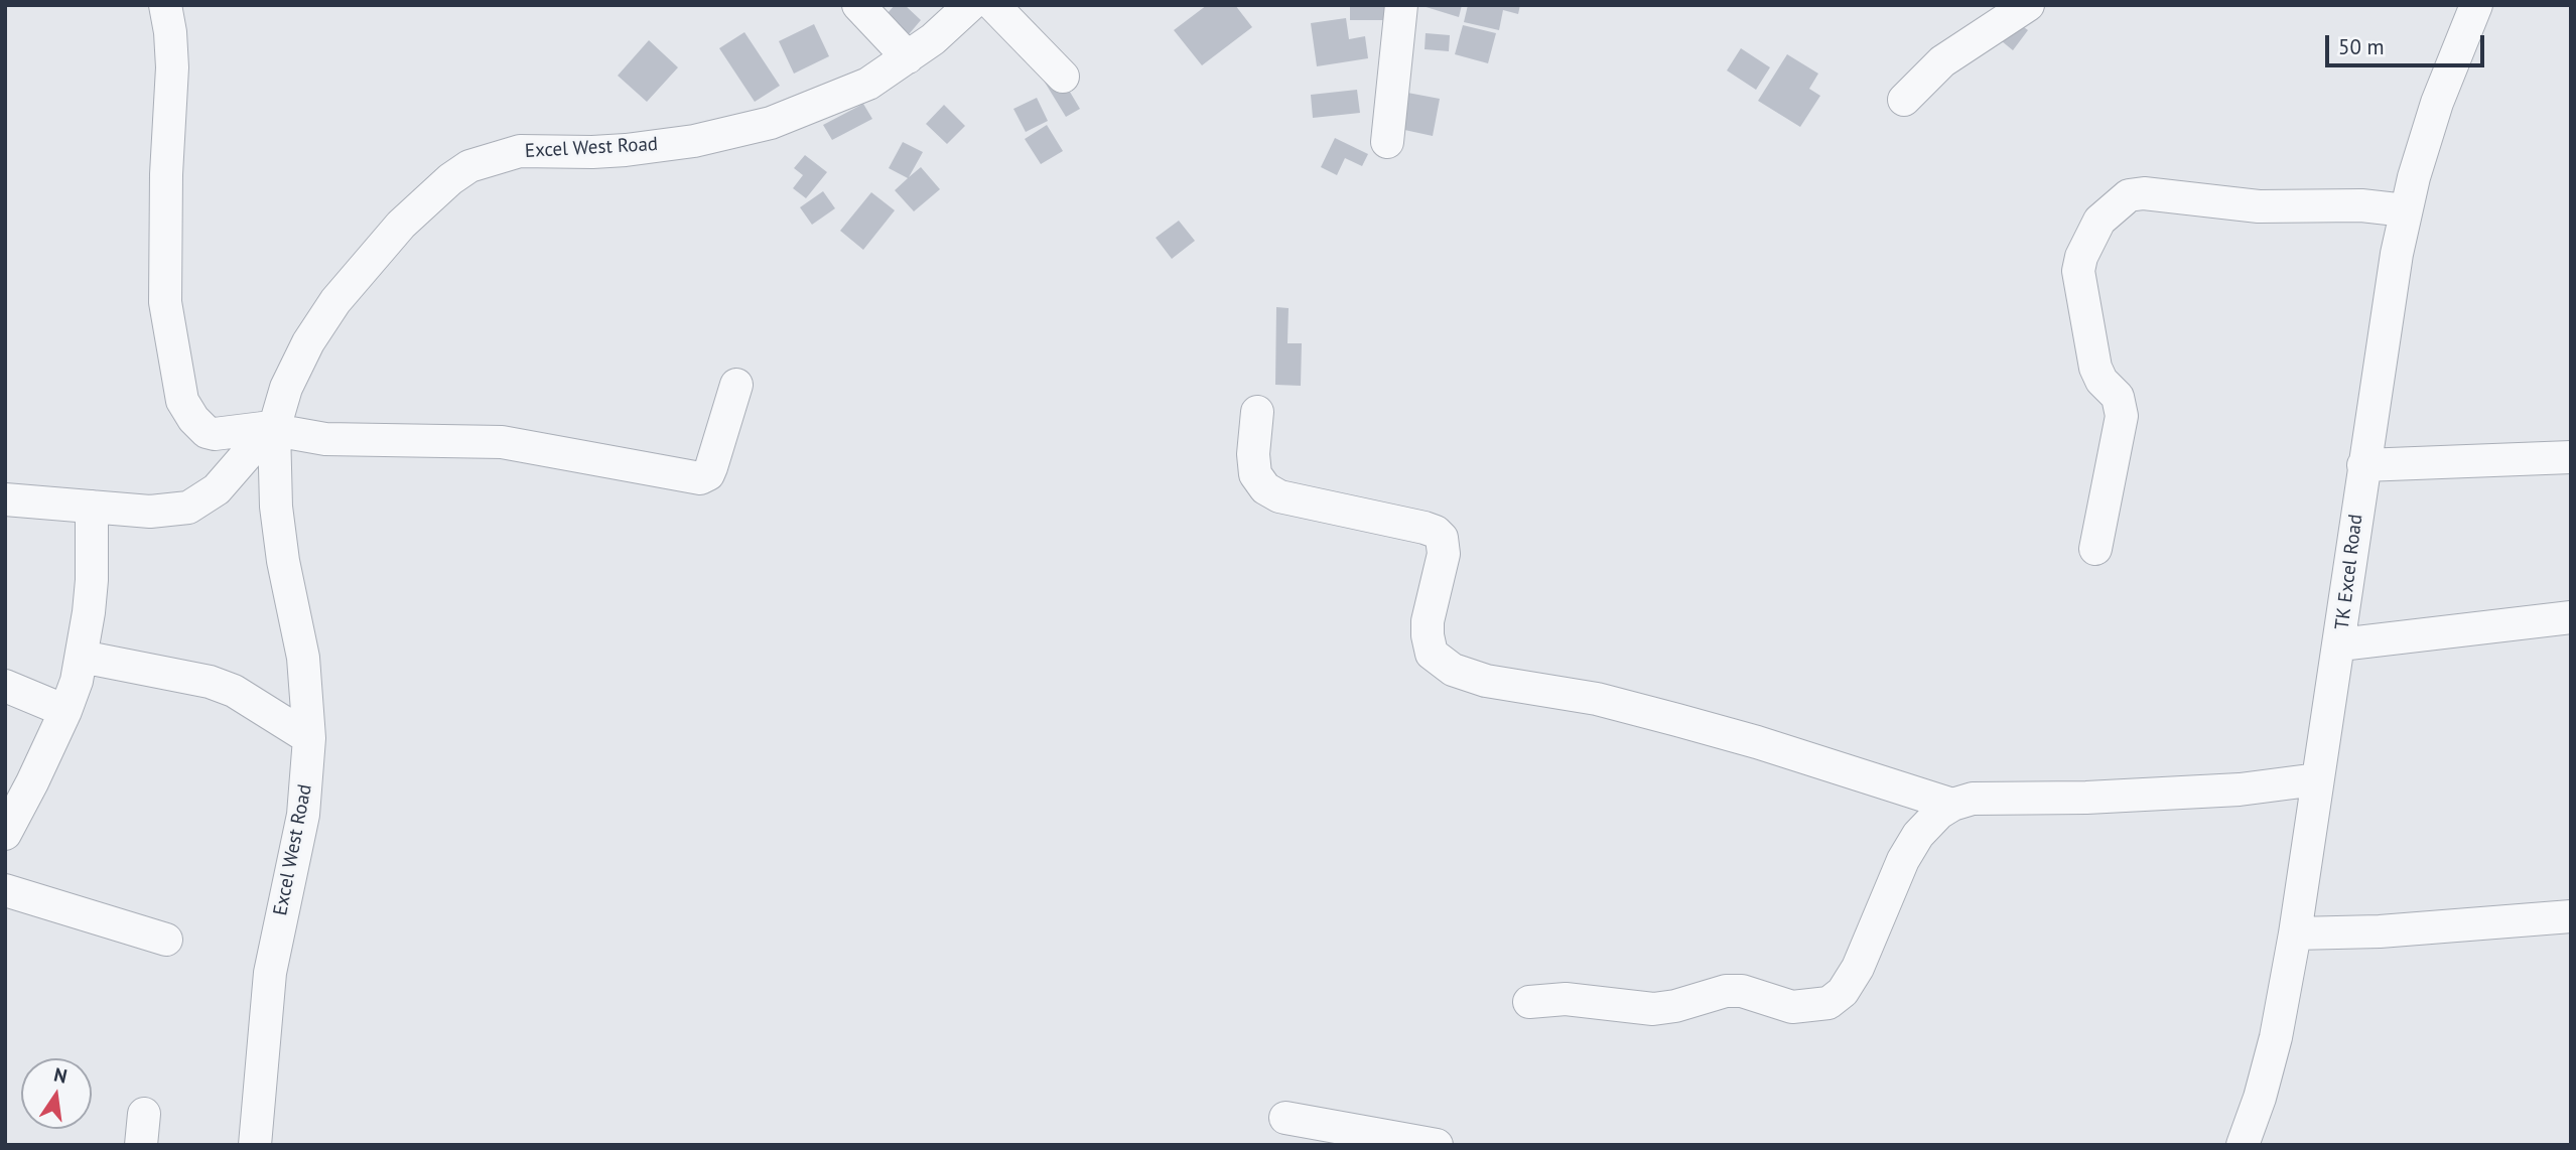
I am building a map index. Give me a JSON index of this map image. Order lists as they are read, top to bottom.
{
  "streets": {
    "street": ["Excel West Road", "TK Excel Road"]
  },
  "scale_bar": "50 m",
  "north": "top"
}
